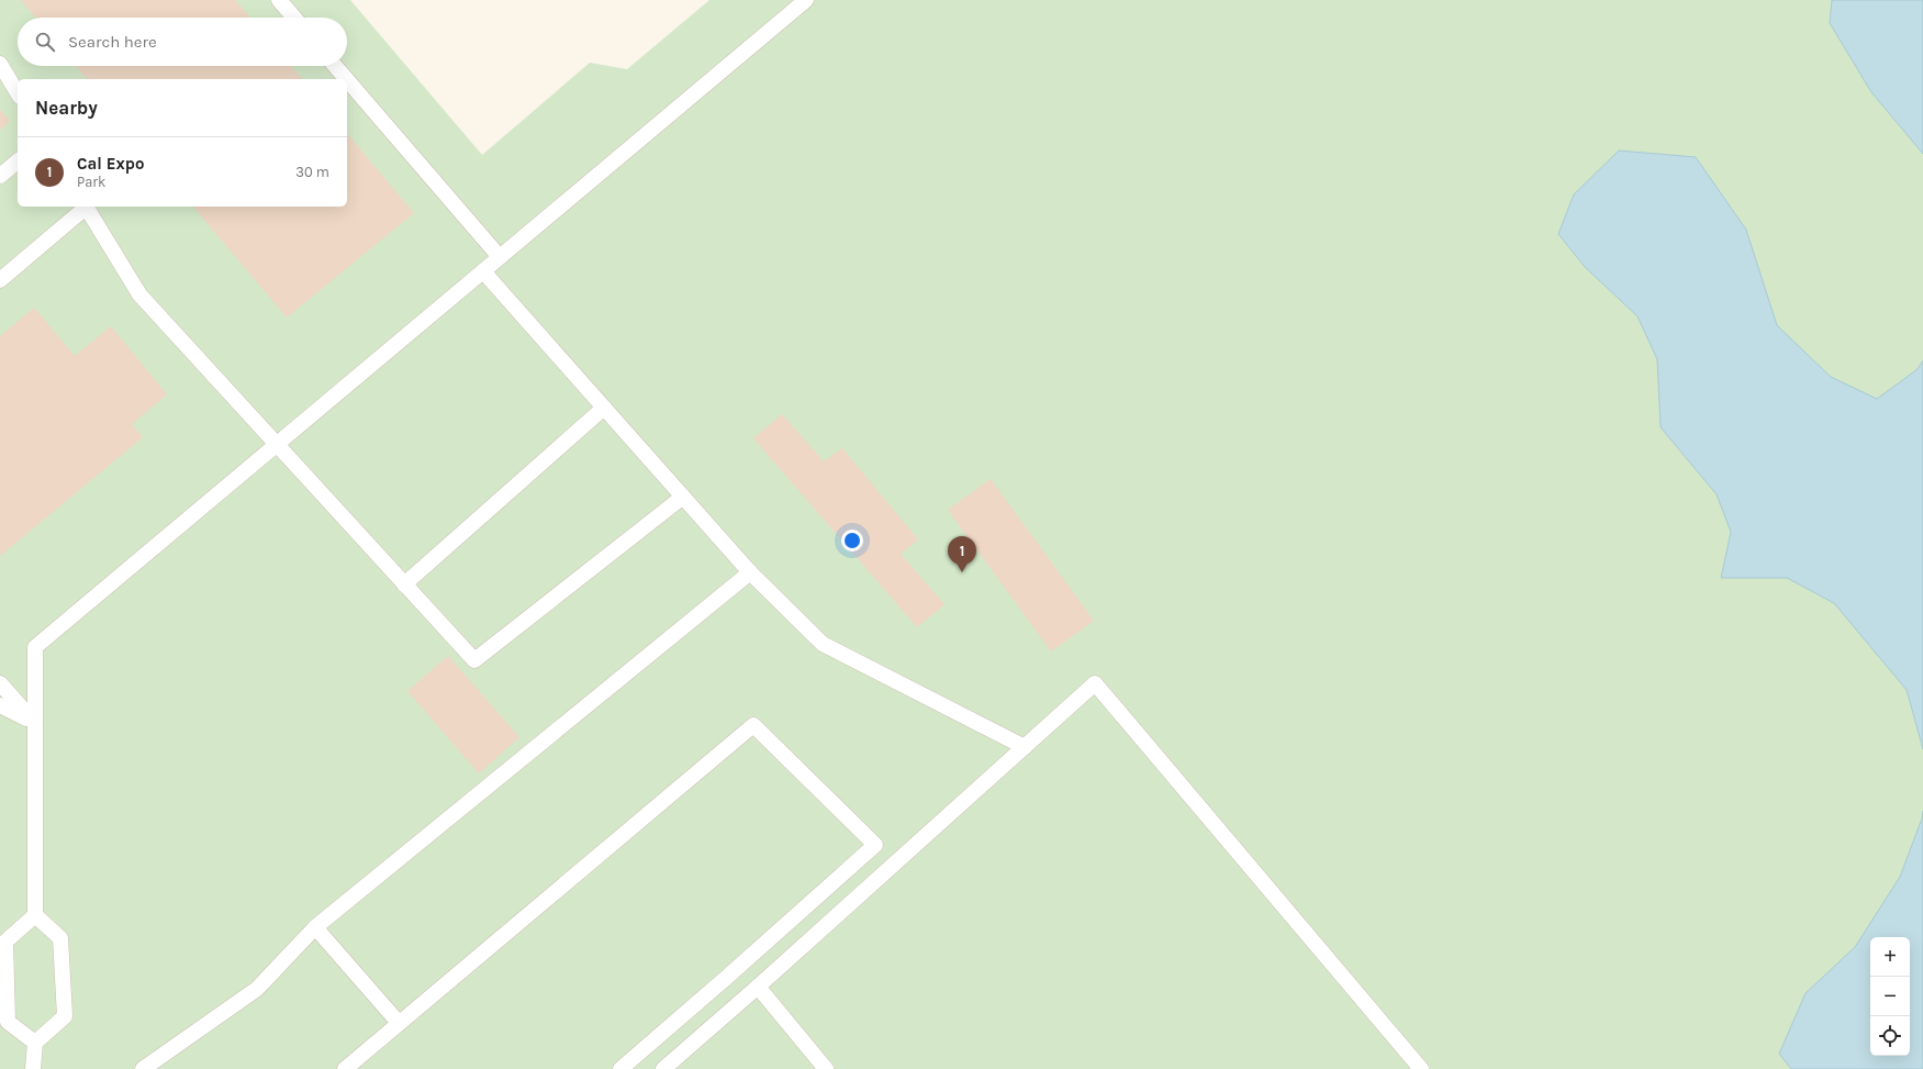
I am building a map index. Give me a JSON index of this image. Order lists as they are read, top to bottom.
{
  "page": {
    "search": "Search here",
    "heading": "Nearby",
    "list": [
      {
        "mark": "1",
        "name": "Cal Expo",
        "note": "Park",
        "value": "30 m"
      }
    ],
    "pins": "1",
    "map_buttons": ["+", "−"]
  }
}
